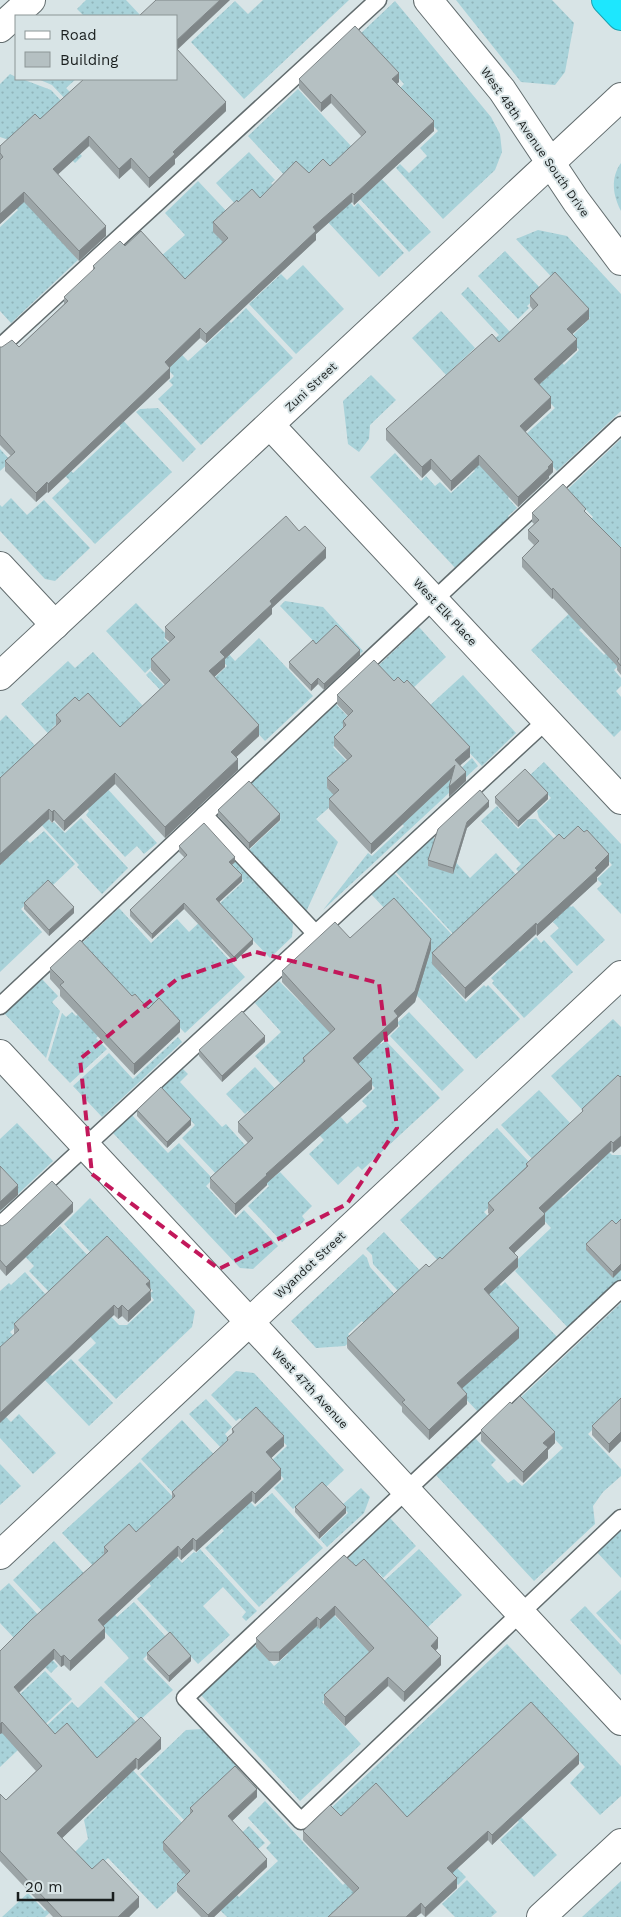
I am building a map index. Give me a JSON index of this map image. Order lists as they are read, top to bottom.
{
  "streets": {
    "street": [
      "West 48th Avenue South Drive",
      "Zuni Street",
      "West Elk Place",
      "Wyandot Street",
      "West 47th Avenue"
    ]
  },
  "crossings": [
    ["West 48th Avenue South Drive", "Zuni Street"],
    ["Zuni Street", "West Elk Place"],
    ["Wyandot Street", "West 47th Avenue"]
  ],
  "legend": ["Road", "Building"],
  "scale_bar": "20 m"
}
